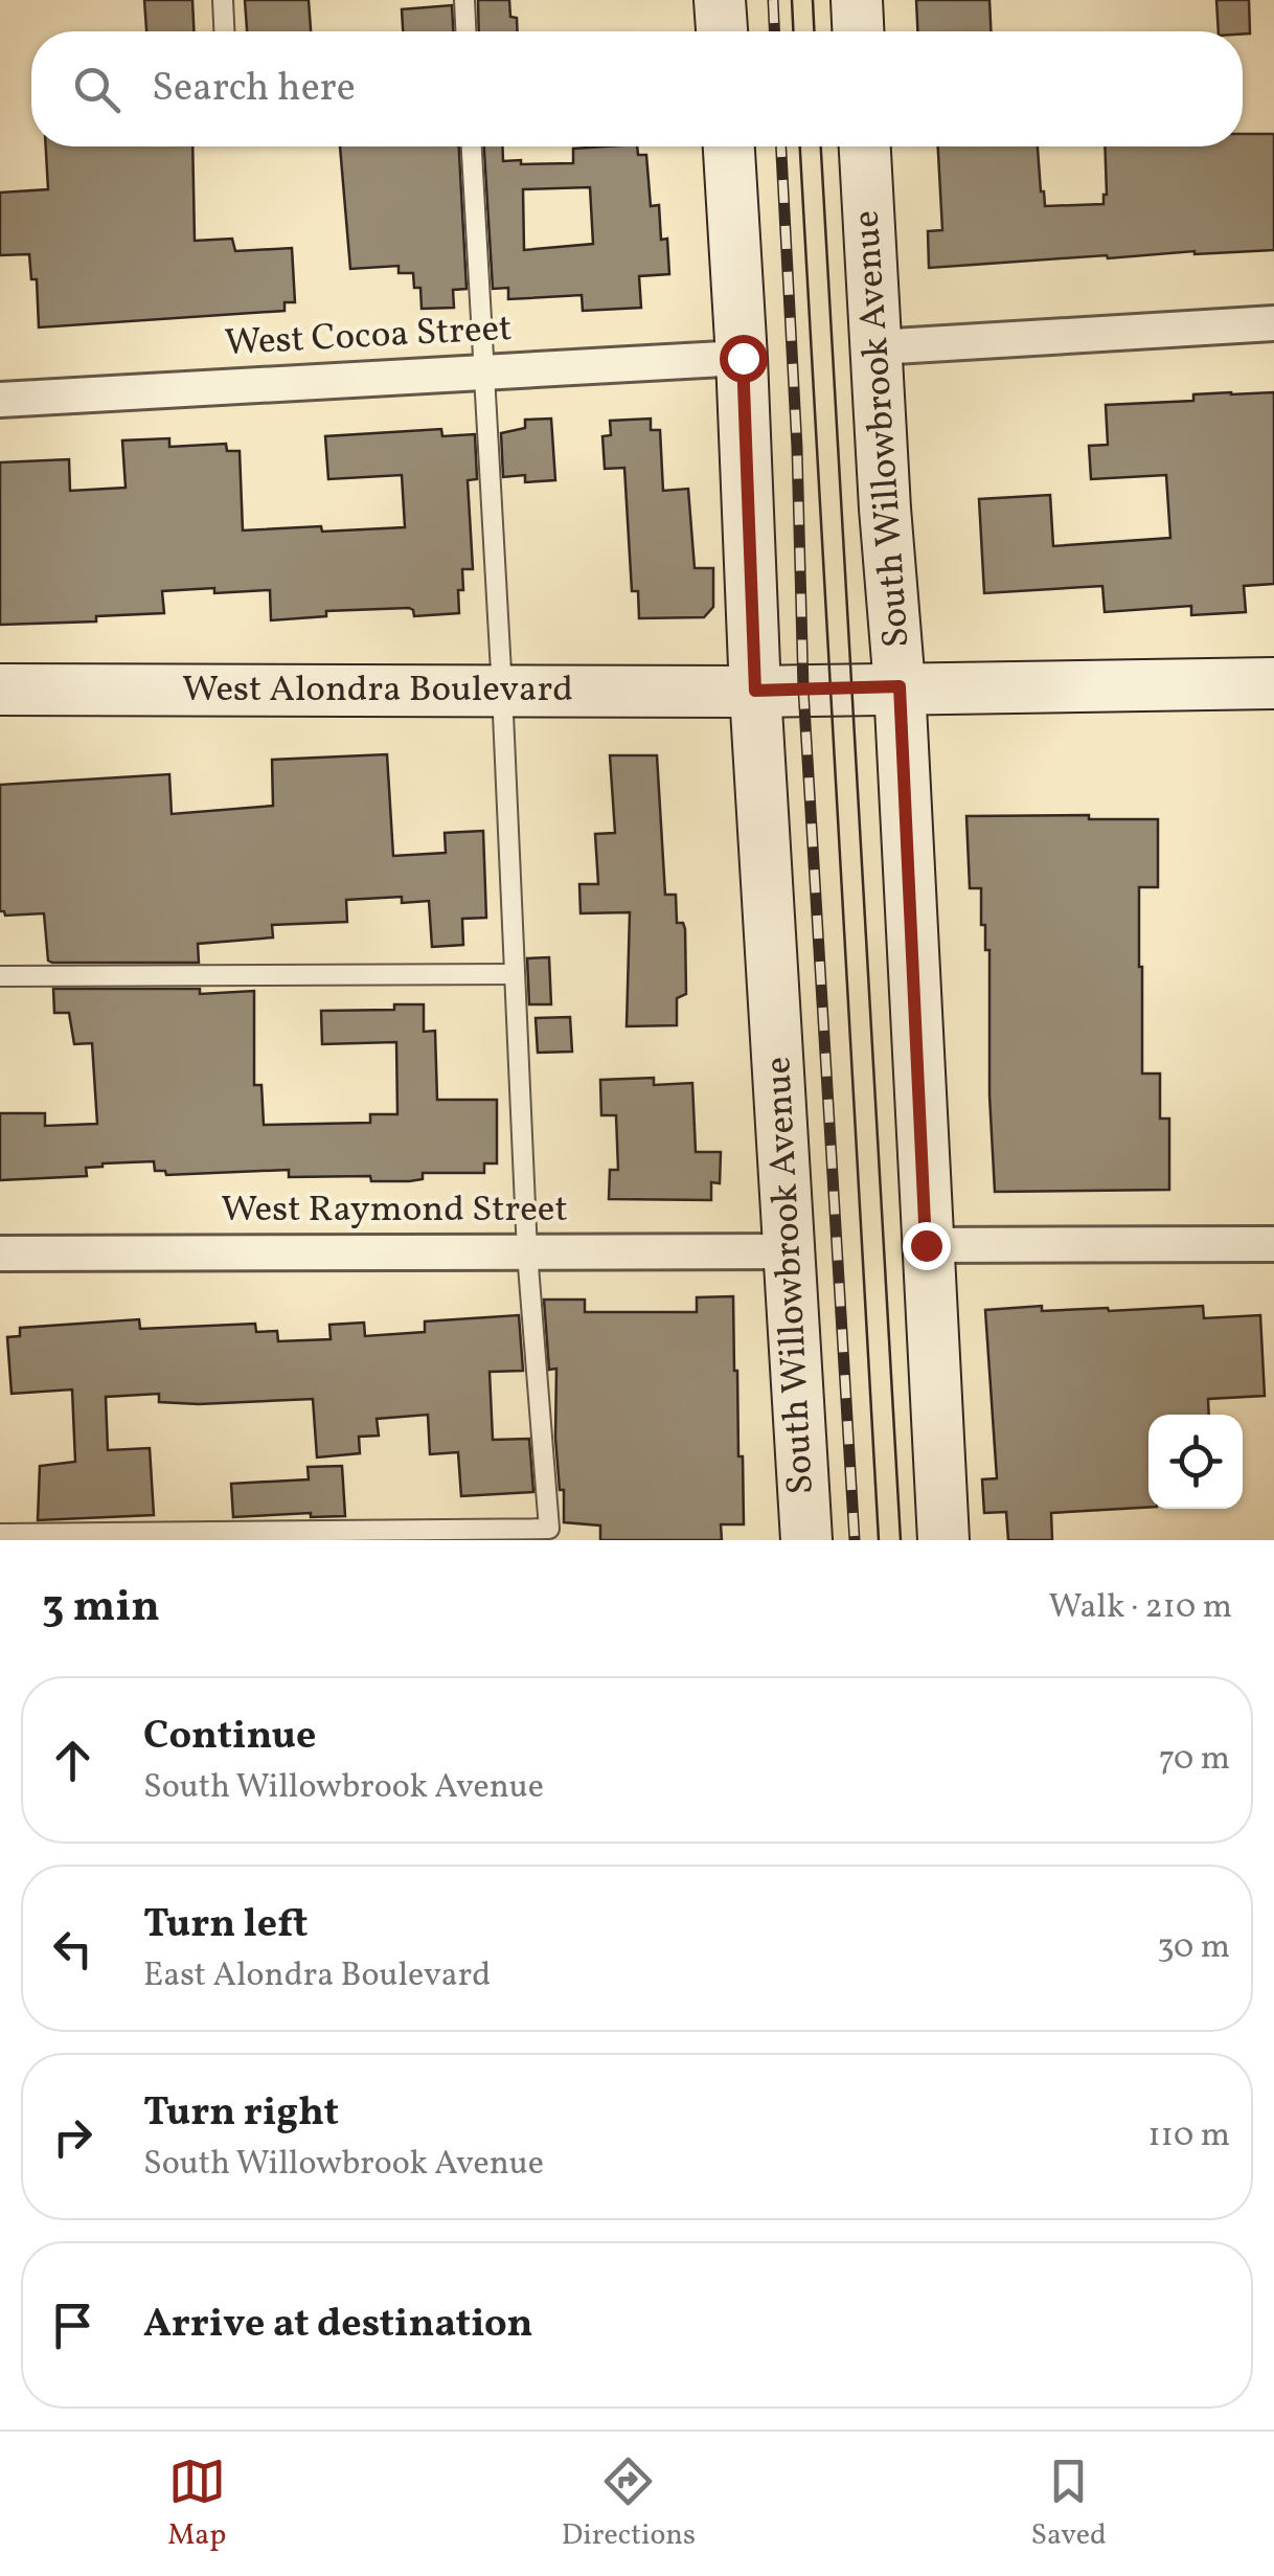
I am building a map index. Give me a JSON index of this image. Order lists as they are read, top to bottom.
{
  "streets": {
    "street": [
      "West Cocoa Street",
      "South Willowbrook Avenue",
      "West Alondra Boulevard",
      "West Raymond Street"
    ]
  },
  "crossings": [
    ["West Cocoa Street", "South Willowbrook Avenue"],
    ["South Willowbrook Avenue", "West Alondra Boulevard"],
    ["South Willowbrook Avenue", "West Raymond Street"]
  ],
  "page": {
    "search": "Search here",
    "heading": ["3 min", "Walk · 210 m"],
    "list": [
      ["Continue", "South Willowbrook Avenue", "70 m"],
      ["Turn left", "East Alondra Boulevard", "30 m"],
      ["Turn right", "South Willowbrook Avenue", "110 m"],
      "Arrive at destination"
    ],
    "nav": ["Map", "Directions", "Saved"]
  }
}
